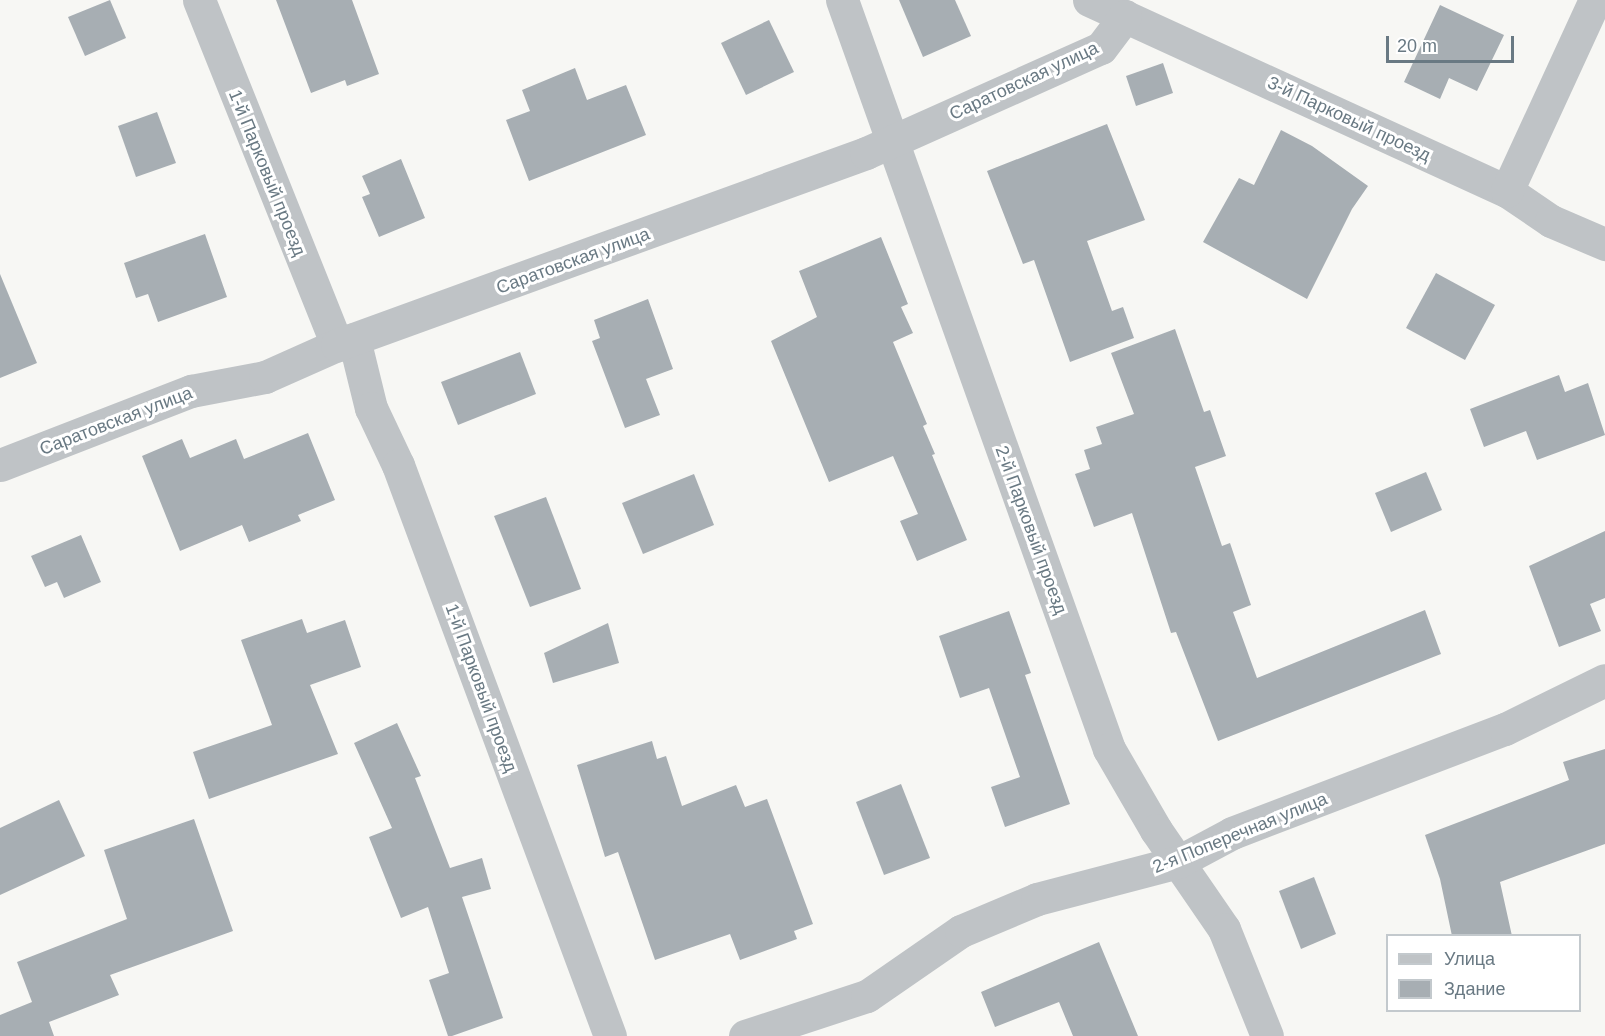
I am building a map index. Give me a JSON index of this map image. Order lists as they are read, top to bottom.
{
  "streets": {
    "street": [
      "Саратовская улица",
      "3-й Парковый проезд",
      "1-й Парковый проезд",
      "2-й Парковый проезд",
      "2-я Поперечная улица"
    ]
  },
  "crossings": [
    ["Саратовская улица", "3-й Парковый проезд"],
    ["Саратовская улица", "1-й Парковый проезд"],
    ["Саратовская улица", "2-й Парковый проезд"],
    ["2-й Парковый проезд", "2-я Поперечная улица"]
  ],
  "legend": ["Улица", "Здание"],
  "scale_bar": "20 m"
}
